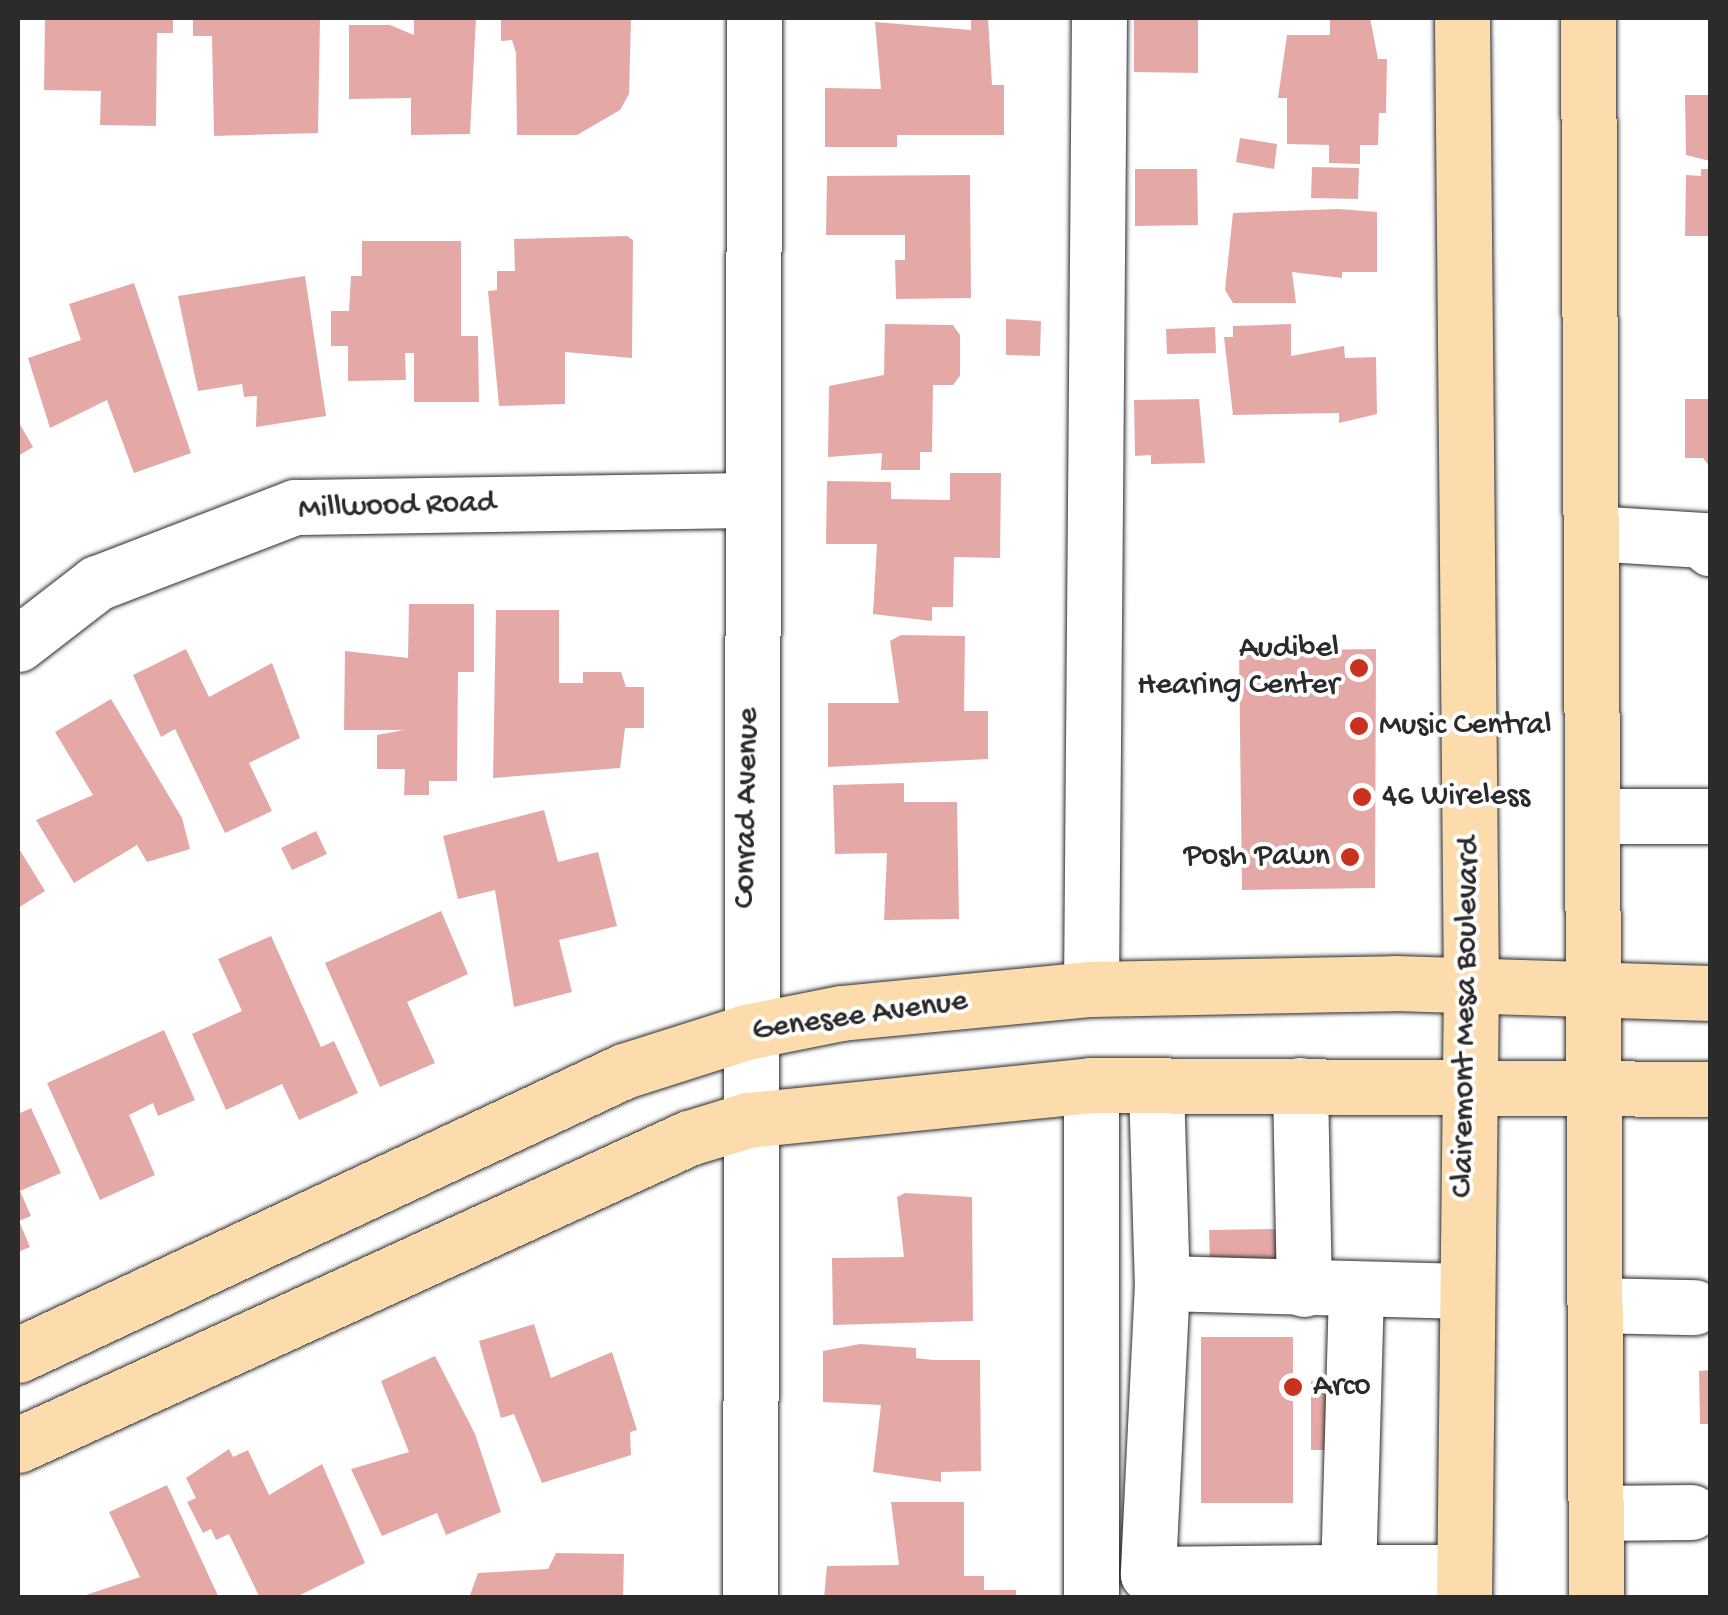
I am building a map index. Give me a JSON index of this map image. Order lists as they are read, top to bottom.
{
  "streets": {
    "main road": ["Genesee Avenue", "Clairemont Mesa Boulevard"],
    "street": ["Millwood Road", "Conrad Avenue"]
  },
  "crossings": [
    ["Millwood Road", "Conrad Avenue"],
    ["Conrad Avenue", "Genesee Avenue"],
    ["Genesee Avenue", "Clairemont Mesa Boulevard"]
  ],
  "places": [
    "Audibel Hearing Center",
    "Music Central",
    "46 Wireless",
    "Posh Pawn",
    "Arco"
  ]
}
